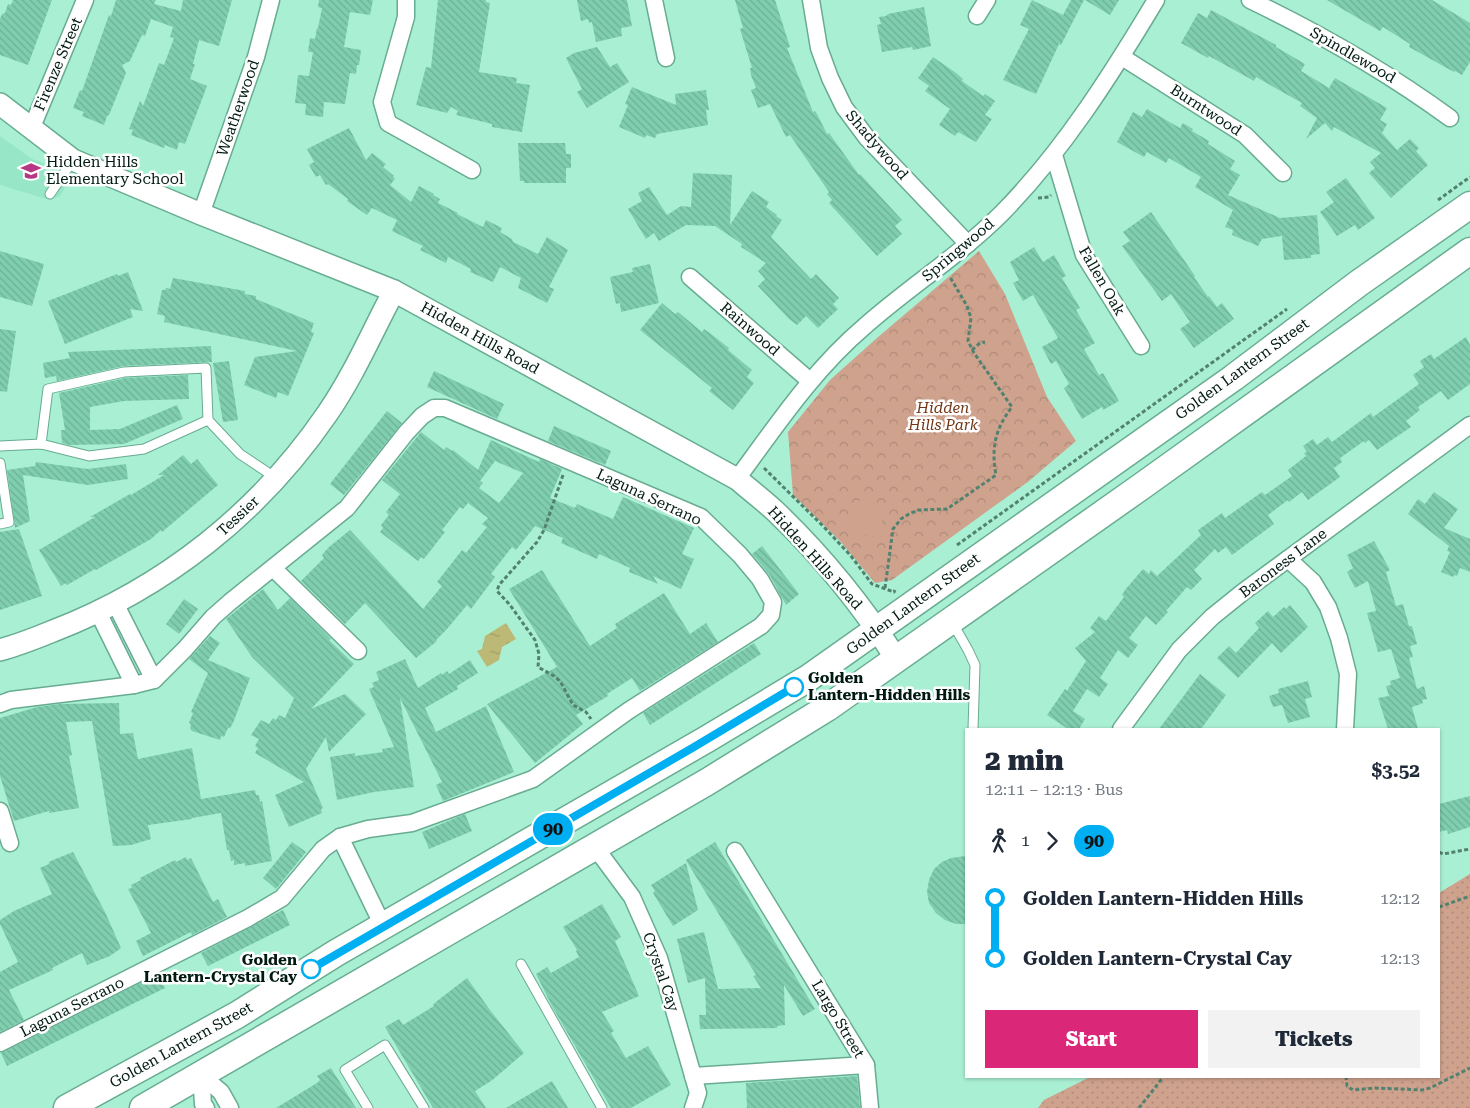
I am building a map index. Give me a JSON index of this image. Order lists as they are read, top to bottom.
{
  "streets": {
    "main road": ["Golden Lantern Street"],
    "street": [
      "Spindlewood",
      "Firenze Street",
      "Weatherwood",
      "Burntwood",
      "Shadywood",
      "Springwood",
      "Fallen Oak",
      "Rainwood",
      "Hidden Hills Road",
      "Laguna Serrano",
      "Tessier",
      "Baroness Lane",
      "Crystal Cay",
      "Largo Street"
    ]
  },
  "crossings": [
    ["Firenze Street", "Hidden Hills Road"],
    ["Weatherwood", "Hidden Hills Road"],
    ["Burntwood", "Springwood"],
    ["Shadywood", "Springwood"],
    ["Springwood", "Fallen Oak"],
    ["Springwood", "Rainwood"],
    ["Springwood", "Hidden Hills Road"],
    ["Hidden Hills Road", "Golden Lantern Street"],
    ["Hidden Hills Road", "Tessier"],
    ["Crystal Cay", "Largo Street"]
  ],
  "parks": ["Hidden Hills Park"],
  "places": {
    "school or university": ["Hidden Hills Elementary School"],
    "other": ["Golden Lantern-Hidden Hills", "Golden Lantern-Crystal Cay"]
  },
  "lines": ["bus line 90"],
  "page": {
    "on_map": "90",
    "heading": ["2 min", "12:11 – 12:13 · Bus", "$3.52"],
    "legs": ["1", "90"],
    "list": [
      {
        "name": "Golden Lantern-Hidden Hills",
        "value": "12:12"
      },
      {
        "name": "Golden Lantern-Crystal Cay",
        "value": "12:13"
      }
    ],
    "buttons": ["Start", "Tickets"]
  }
}
